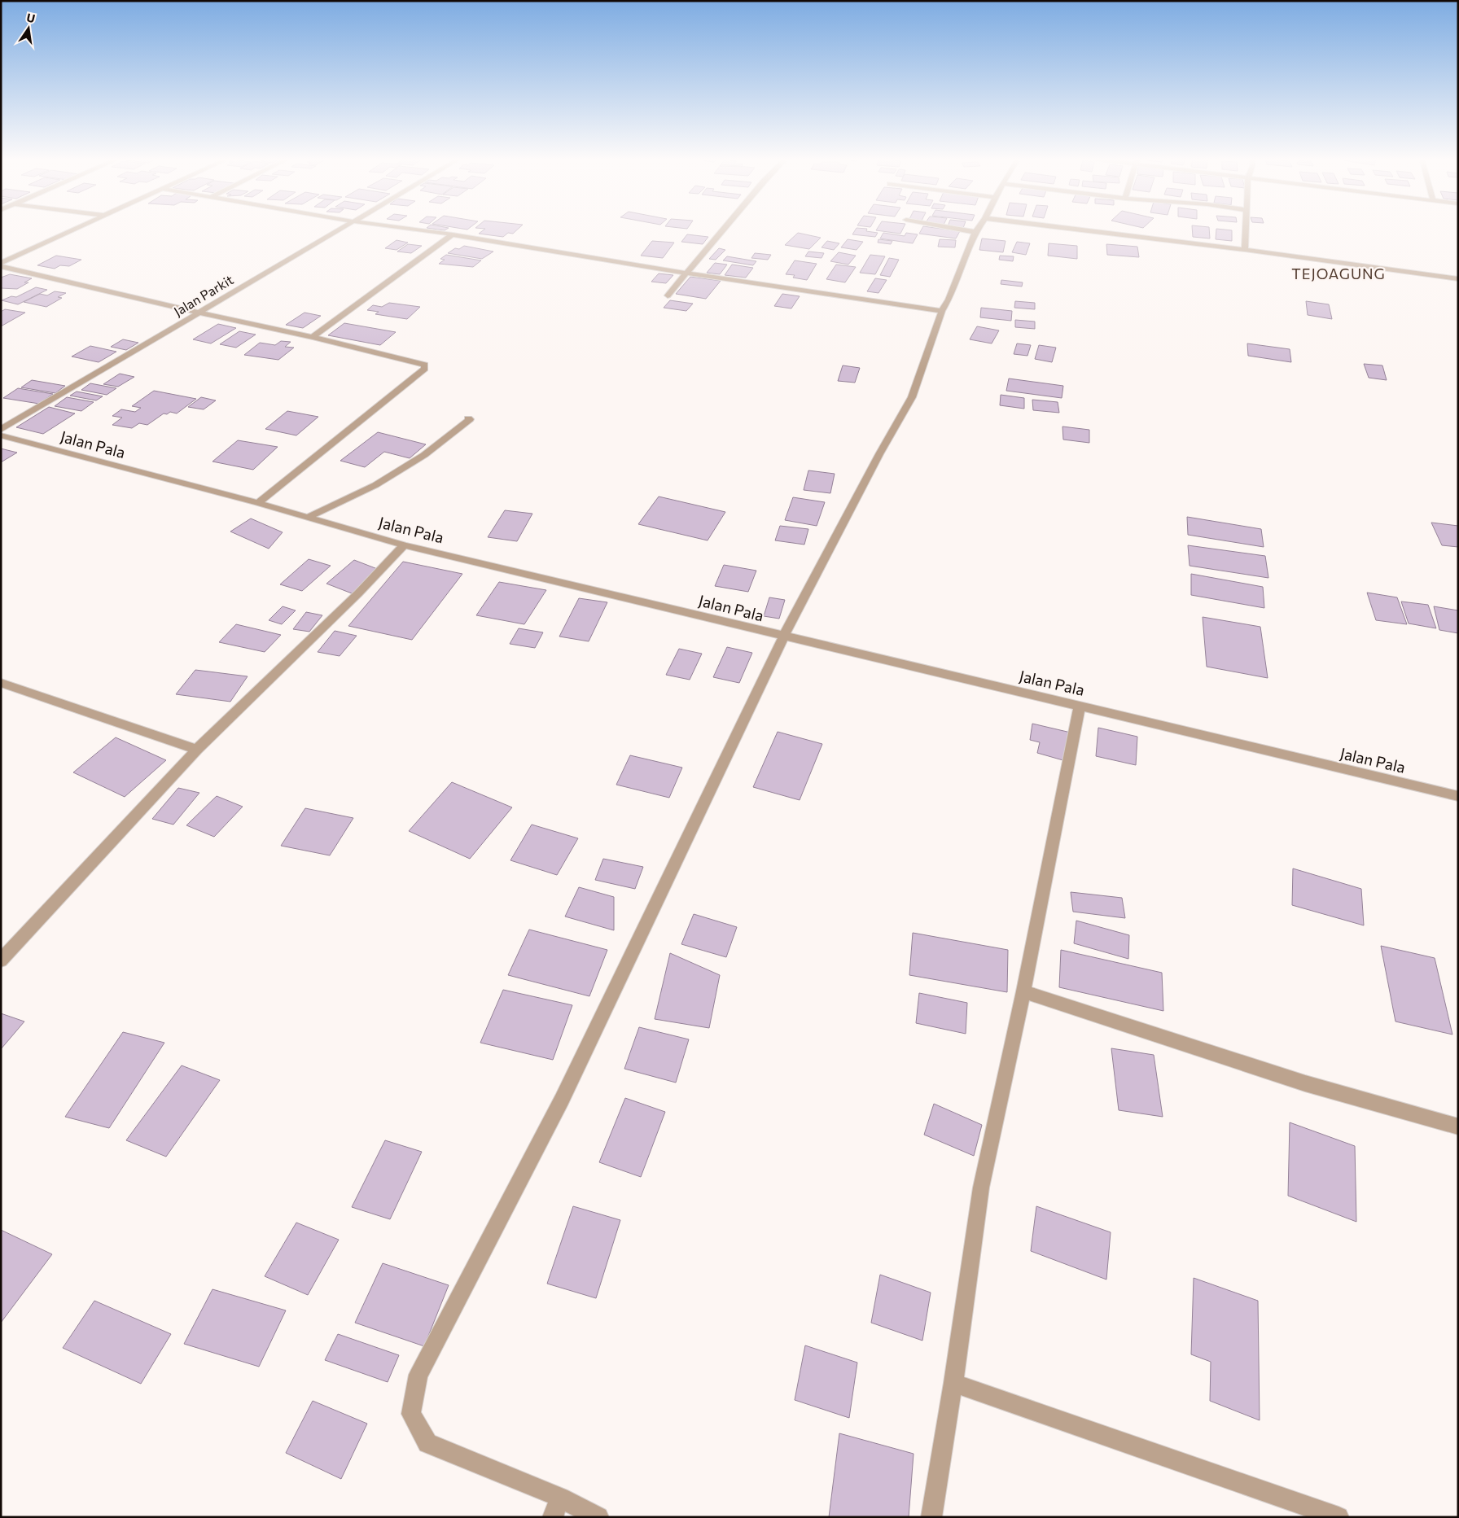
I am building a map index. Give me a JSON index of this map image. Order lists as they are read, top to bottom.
{
  "streets": {
    "street": ["Jalan Parkit", "Jalan Pala"]
  },
  "districts": ["TEJOAGUNG"],
  "north": "top"
}
